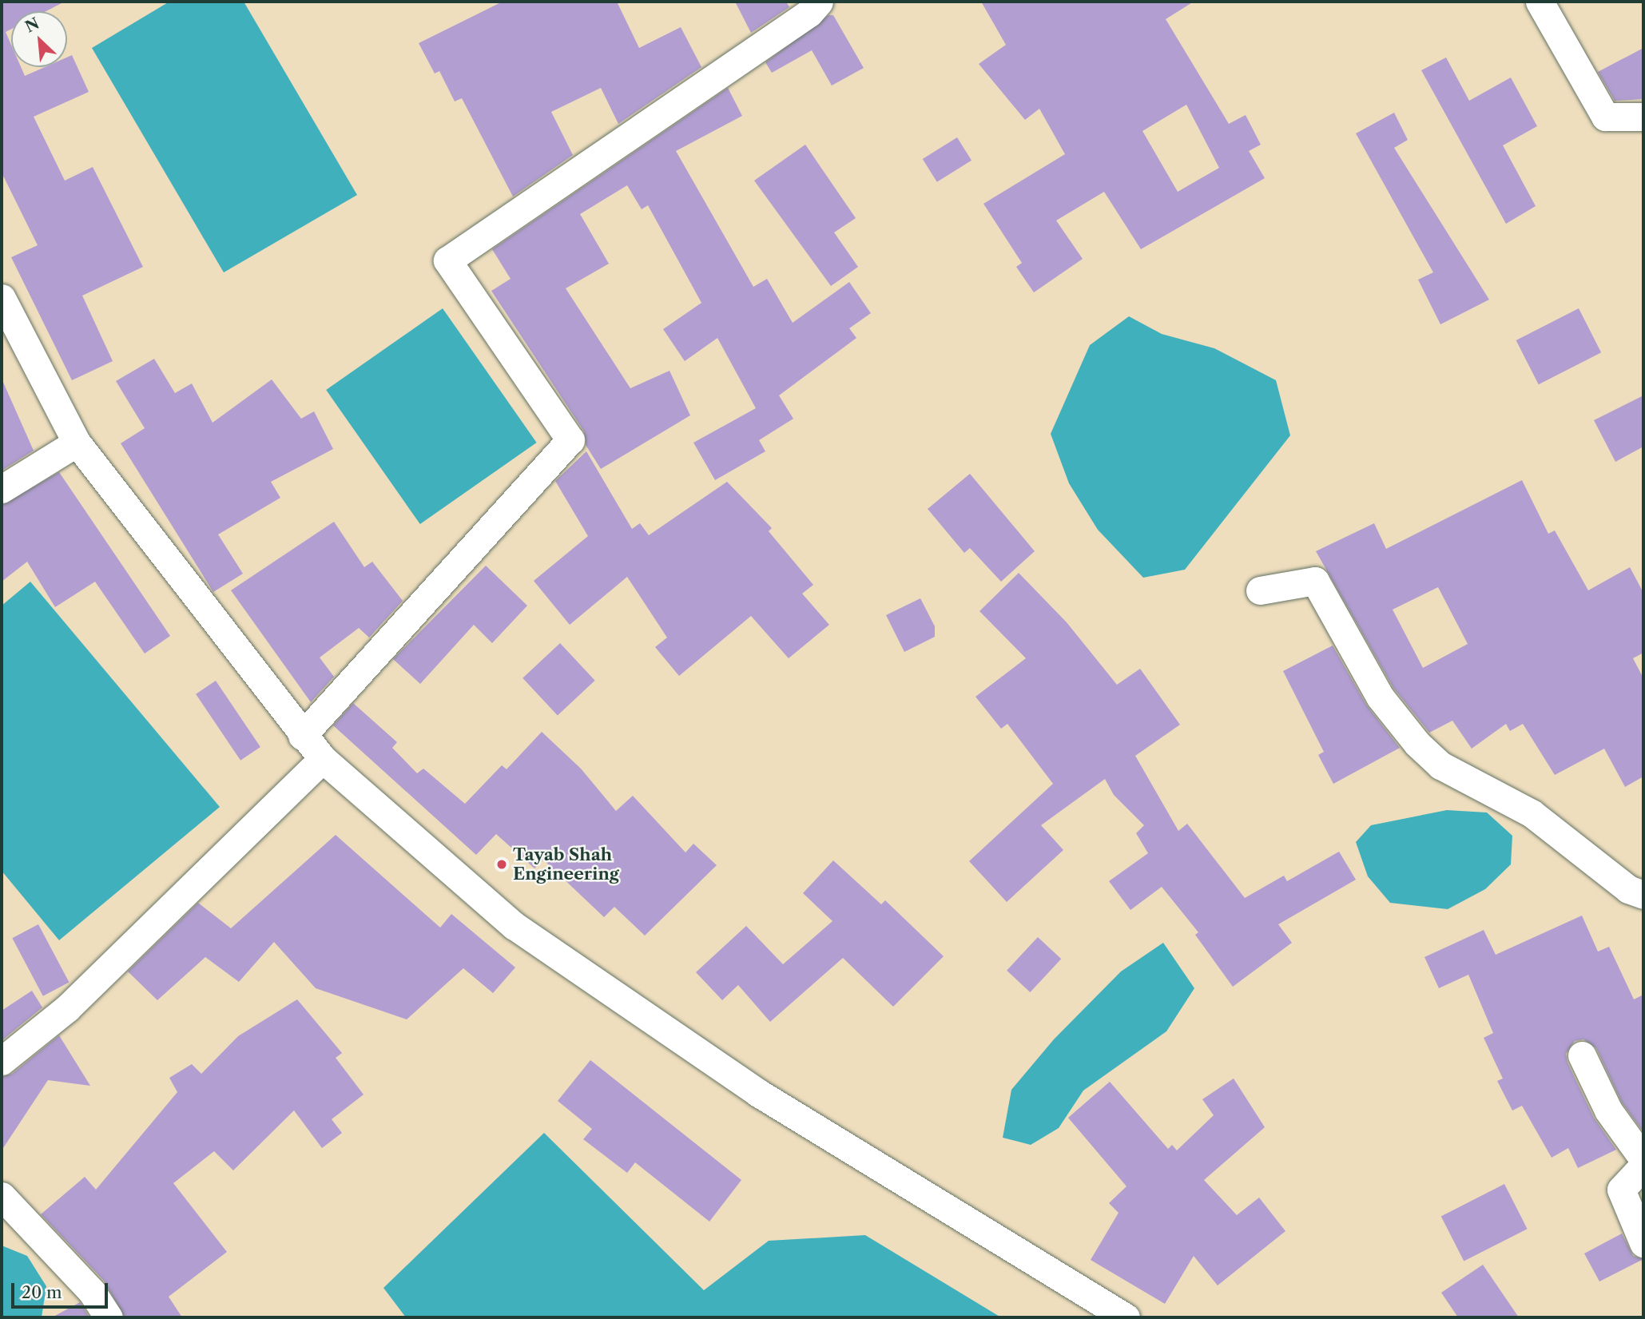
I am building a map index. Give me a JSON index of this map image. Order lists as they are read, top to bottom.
{
  "places": ["Tayab Shah Engineering"],
  "scale_bar": "20 m",
  "north": "top left"
}
